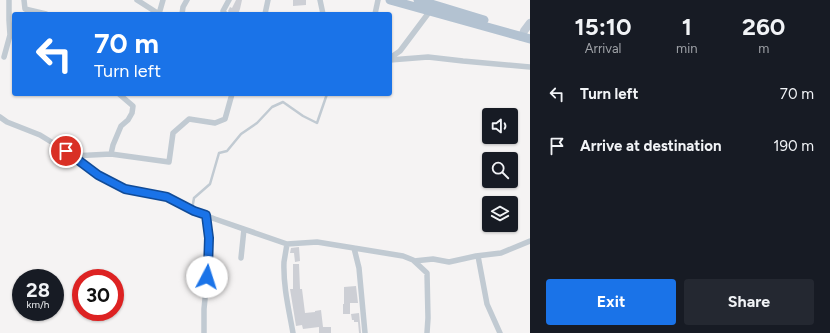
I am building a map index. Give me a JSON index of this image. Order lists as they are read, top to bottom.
{
  "page": {
    "eta": [
      "15:10",
      "Arrival",
      "1",
      "min",
      "260",
      "m"
    ],
    "turn": ["70 m", "Turn left"],
    "list": [
      {
        "name": "Turn left",
        "value": "70 m"
      },
      {
        "name": "Arrive at destination",
        "value": "190 m"
      }
    ],
    "speed": "28 km/h",
    "limit": "30",
    "buttons": ["Exit", "Share"]
  }
}
